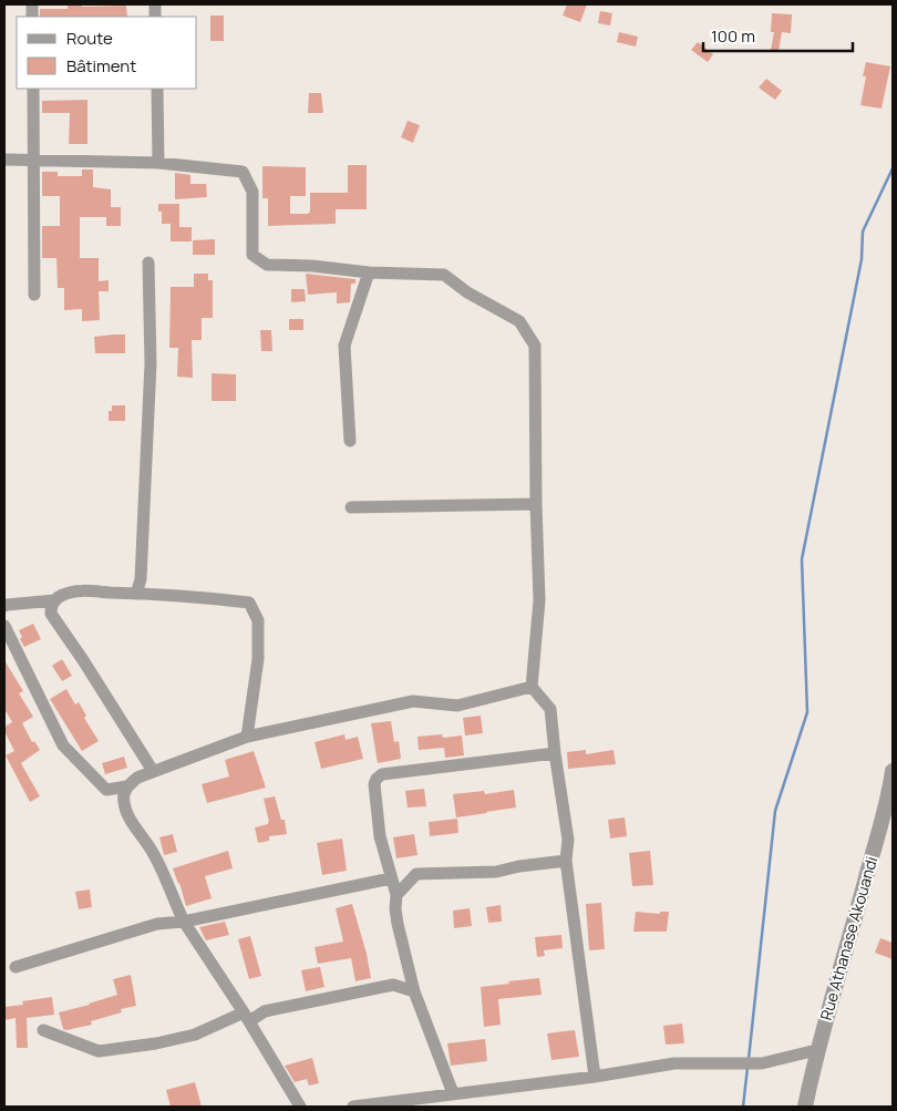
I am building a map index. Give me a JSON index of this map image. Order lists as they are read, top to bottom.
{
  "streets": {
    "street": ["Rue Athanase Akouandi"]
  },
  "legend": ["Route", "Bâtiment"],
  "scale_bar": "100 m"
}
